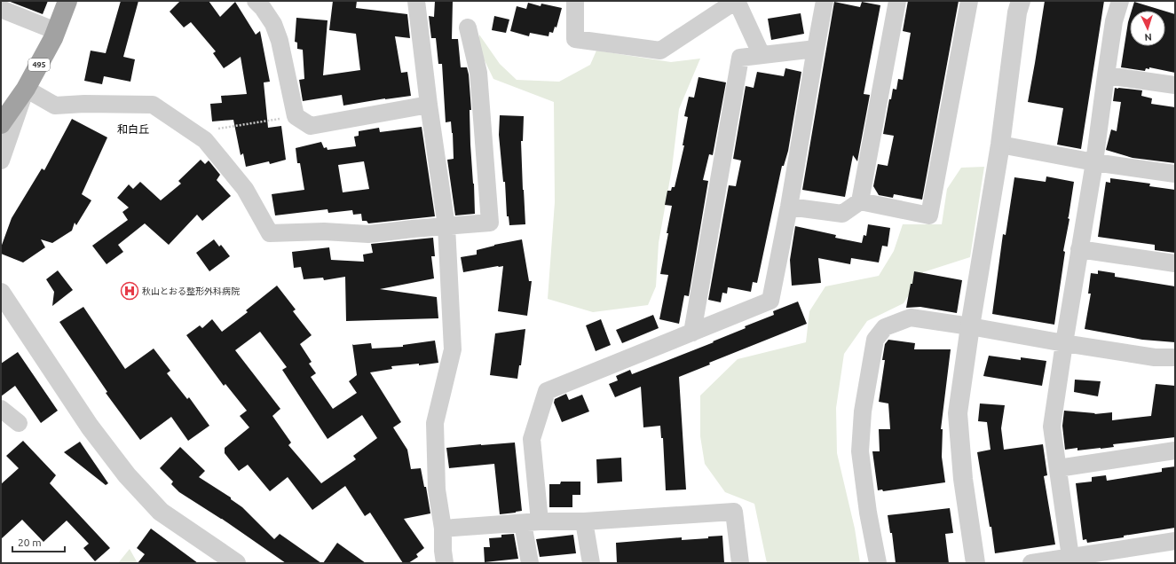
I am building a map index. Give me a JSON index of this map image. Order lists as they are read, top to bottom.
{
  "streets": {
    "highway": ["495"]
  },
  "districts": ["和白丘"],
  "places": {
    "hospital": ["秋山とおる整形外科病院"]
  },
  "scale_bar": "20 m",
  "north": "bottom"
}
